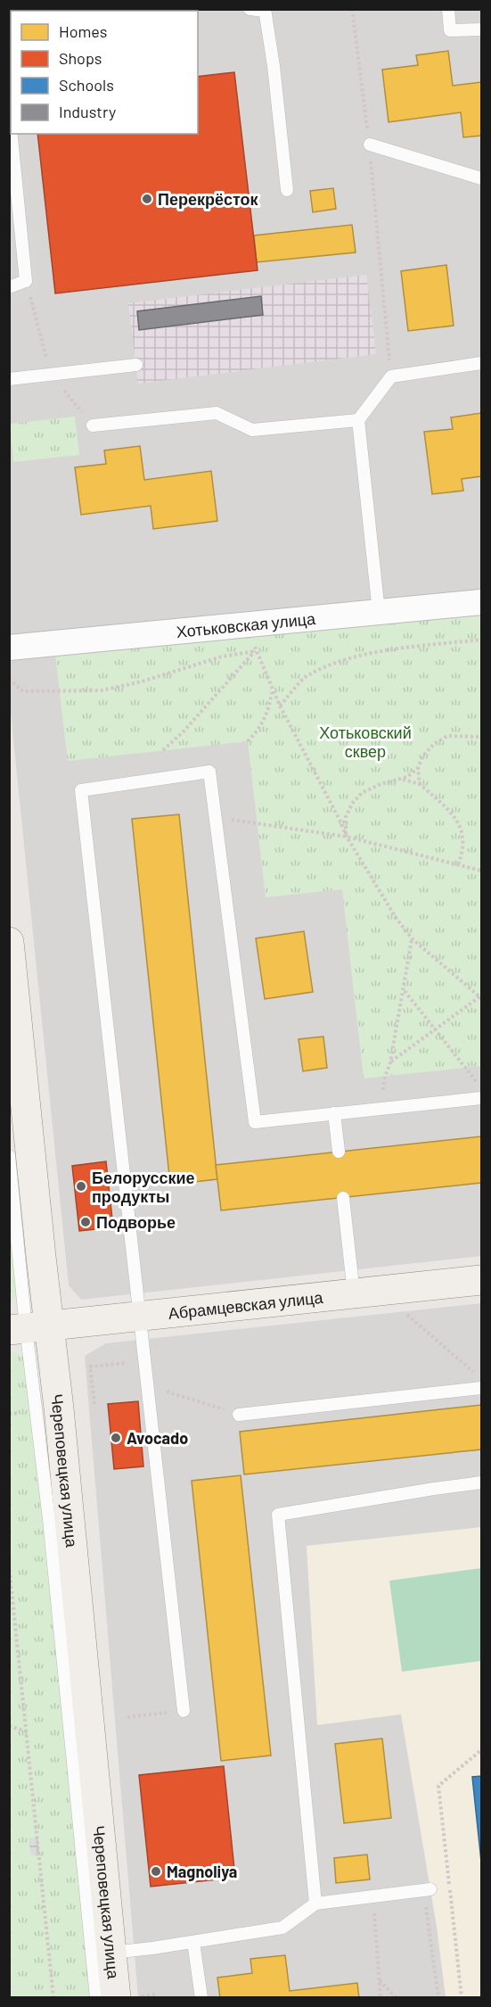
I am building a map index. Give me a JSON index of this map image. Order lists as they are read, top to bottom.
{
  "streets": {
    "main road": ["Абрамцевская улица", "Череповецкая улица"],
    "street": ["Хотьковская улица"]
  },
  "crossings": [
    ["Абрамцевская улица", "Череповецкая улица"]
  ],
  "parks": ["Хотьковский сквер"],
  "places": [
    "Перекрёсток",
    "Белорусские продукты",
    "Подворье",
    "Avocado",
    "Magnoliya"
  ],
  "legend": [
    "Homes",
    "Shops",
    "Schools",
    "Industry"
  ]
}
